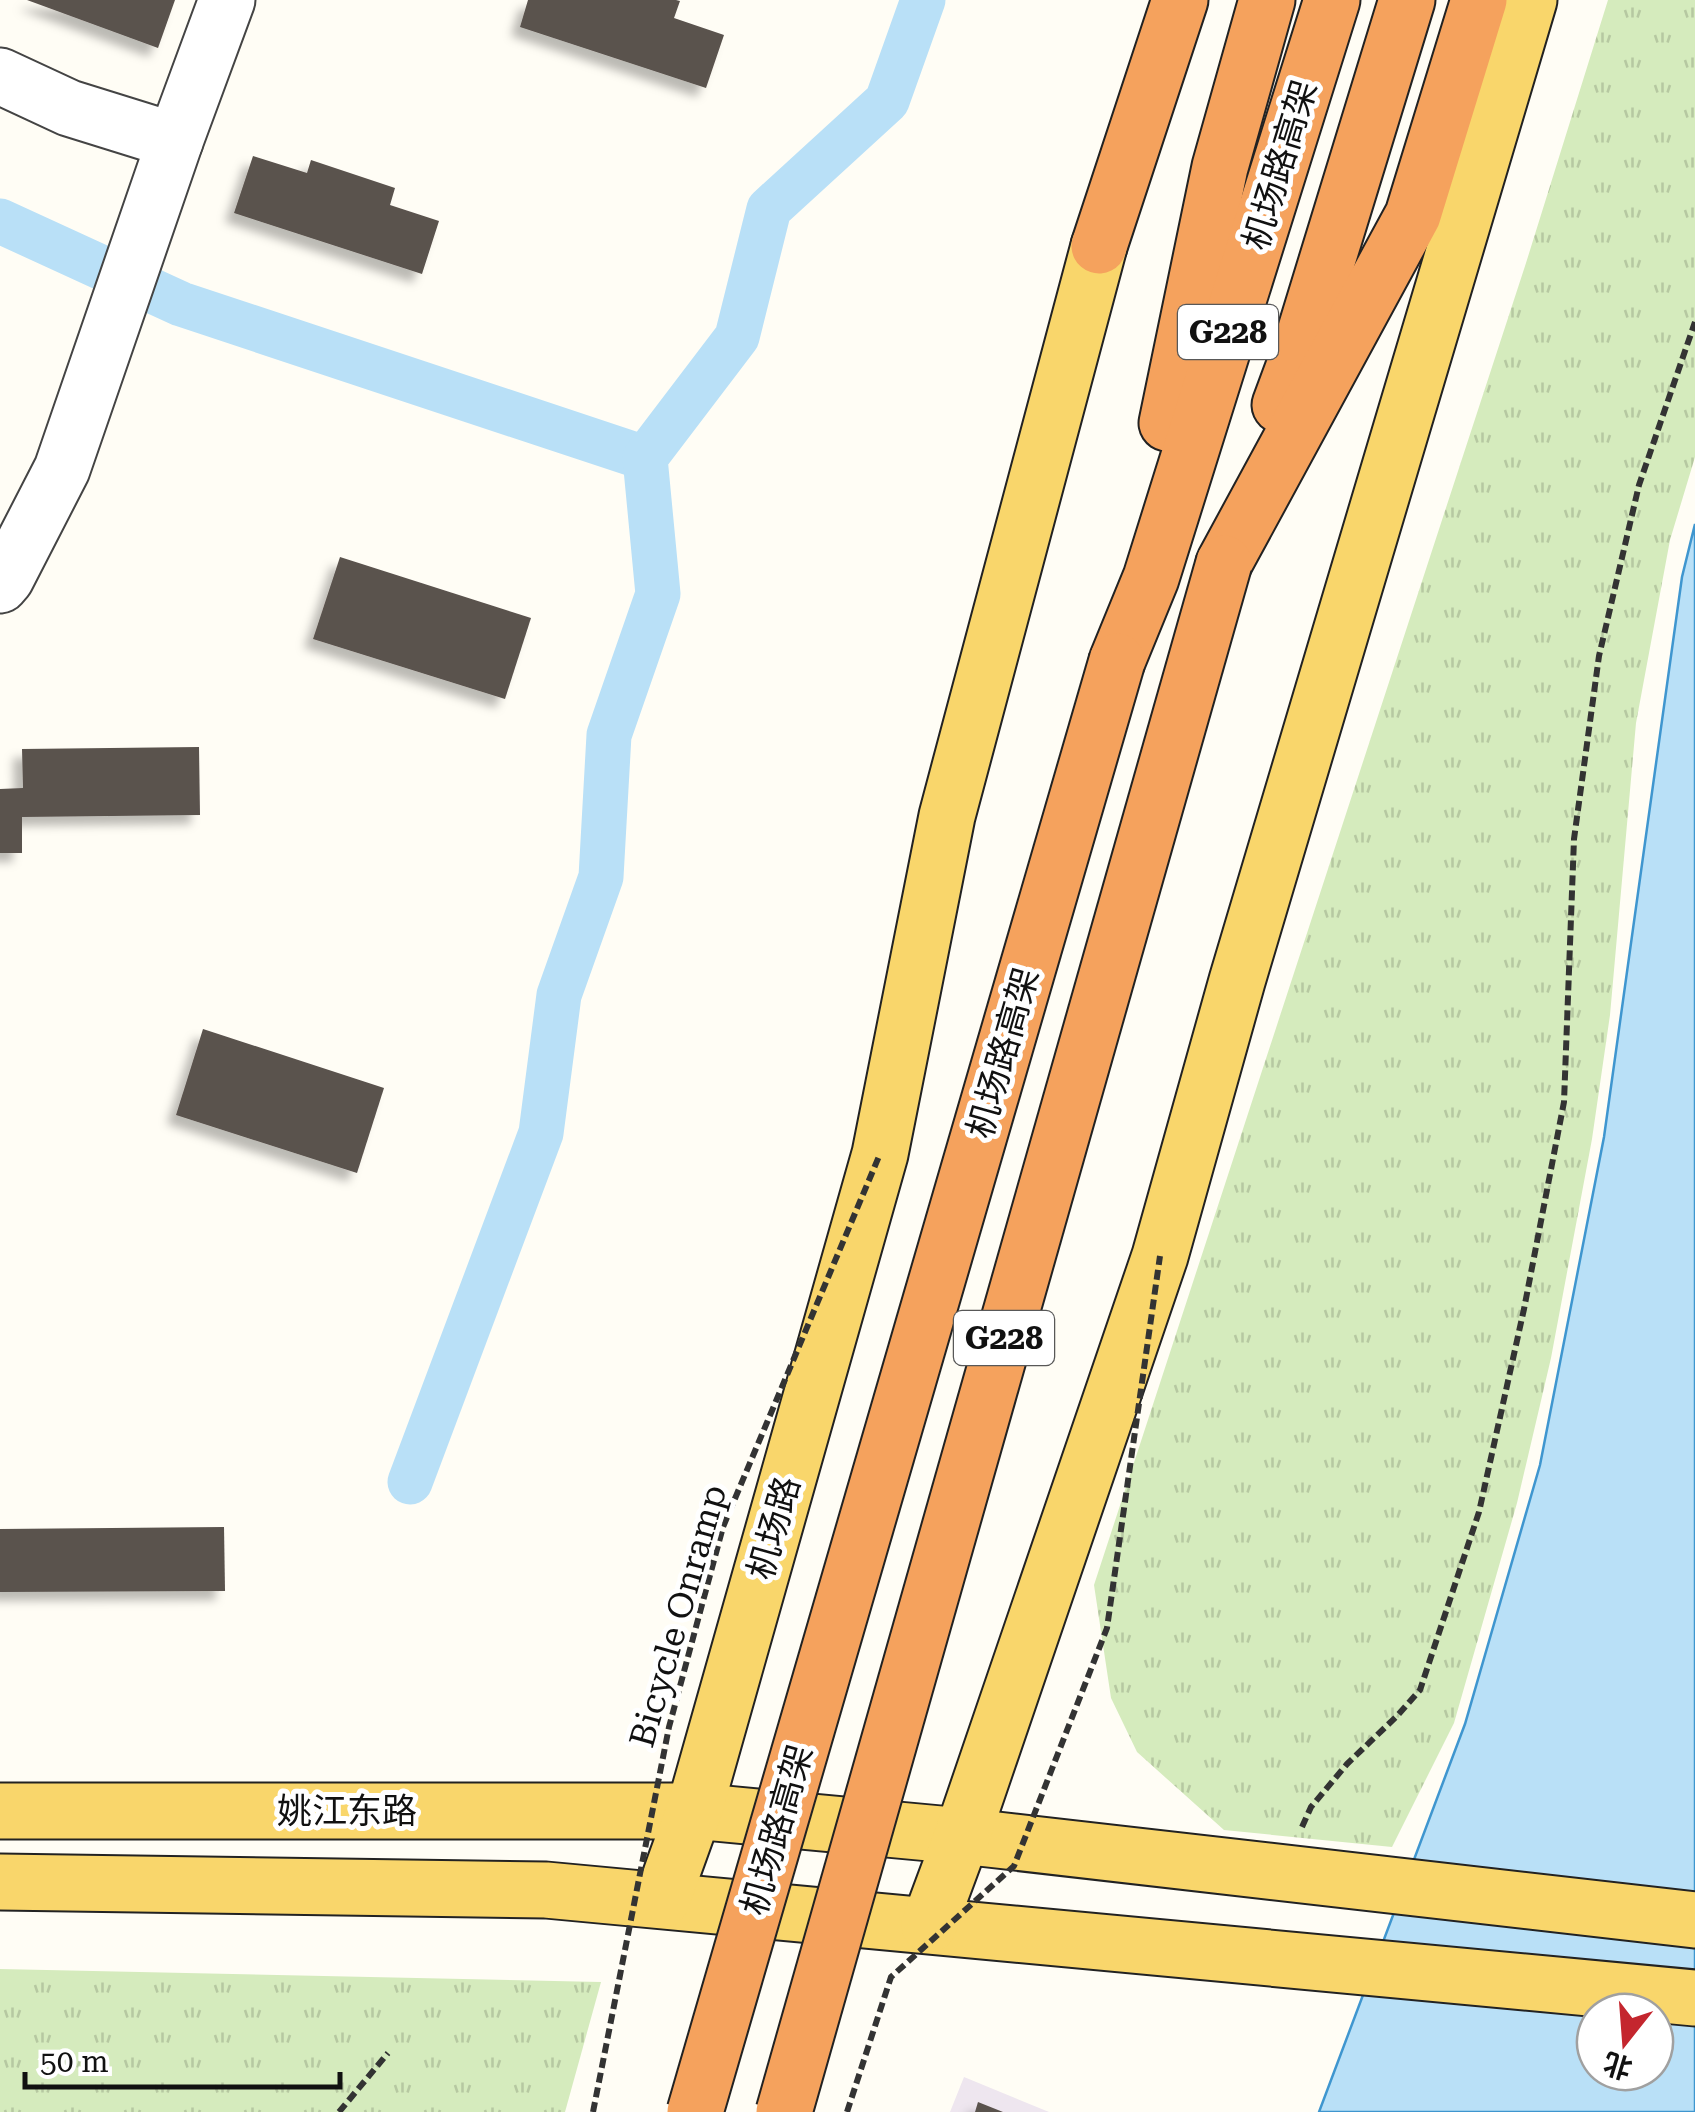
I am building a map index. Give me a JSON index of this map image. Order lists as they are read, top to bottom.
{
  "streets": {
    "highway": ["机场路高架", "G228"],
    "main road": ["机场路", "姚江东路"],
    "path": ["Bicycle Onramp"]
  },
  "crossings": [
    ["机场路", "Bicycle Onramp"],
    ["机场路", "姚江东路"]
  ],
  "scale_bar": "50 m",
  "north": "bottom"
}
